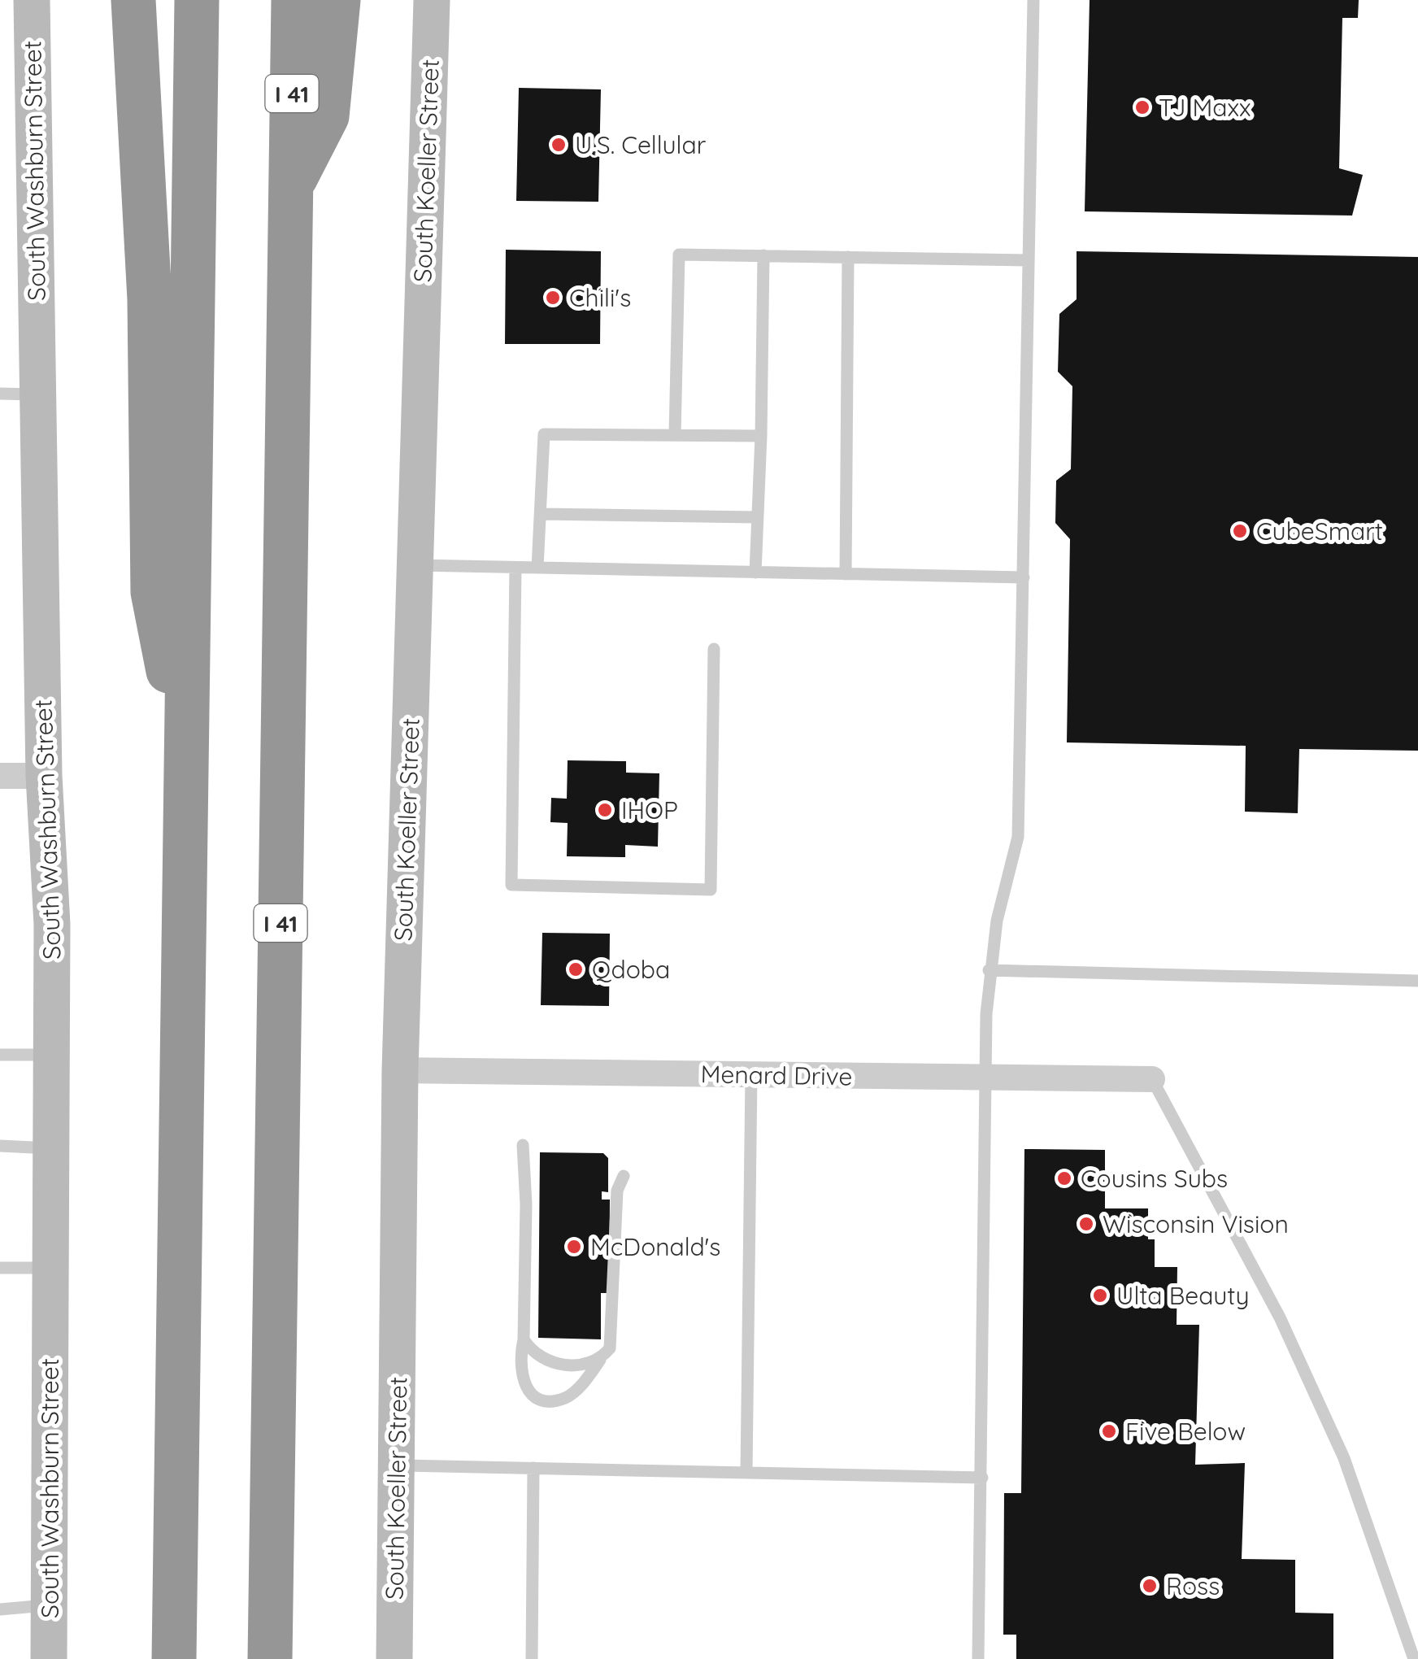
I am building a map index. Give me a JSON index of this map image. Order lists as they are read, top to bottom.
{
  "streets": {
    "highway": ["I 41"],
    "street": ["South Washburn Street", "South Koeller Street", "Menard Drive"]
  },
  "crossings": [
    ["South Koeller Street", "Menard Drive"]
  ],
  "places": [
    "TJ Maxx",
    "U.S. Cellular",
    "Chili's",
    "CubeSmart",
    "IHOP",
    "Qdoba",
    "Cousins Subs",
    "Wisconsin Vision",
    "McDonald's",
    "Ulta Beauty",
    "Five Below",
    "Ross"
  ]
}
